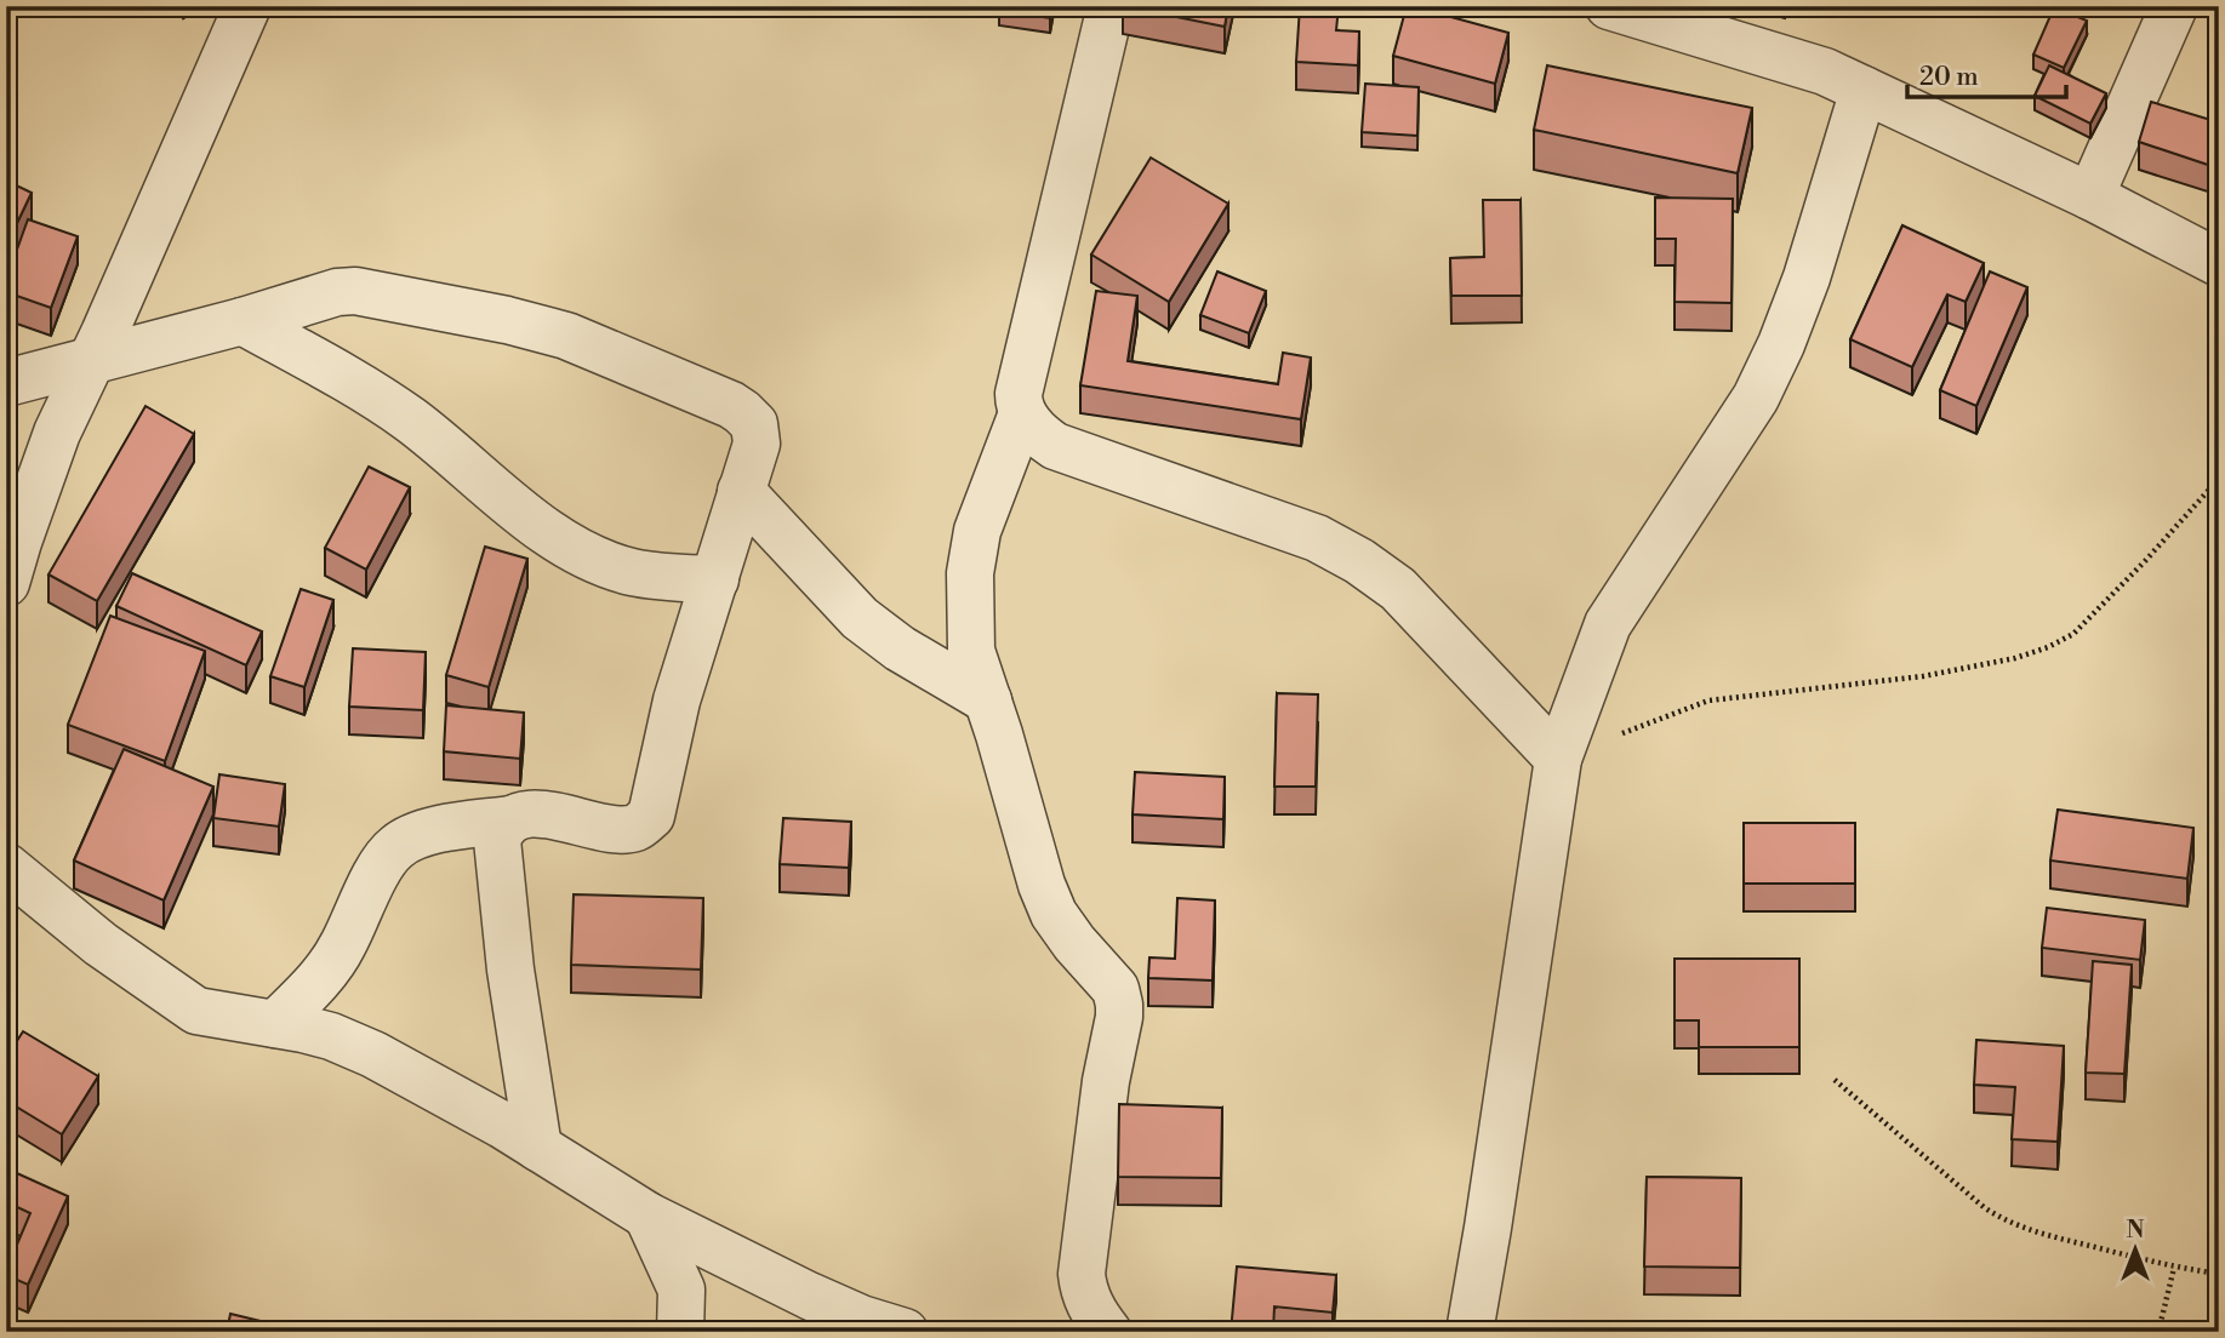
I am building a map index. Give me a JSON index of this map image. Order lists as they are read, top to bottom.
{
  "scale_bar": "20 m",
  "north": "top"
}
